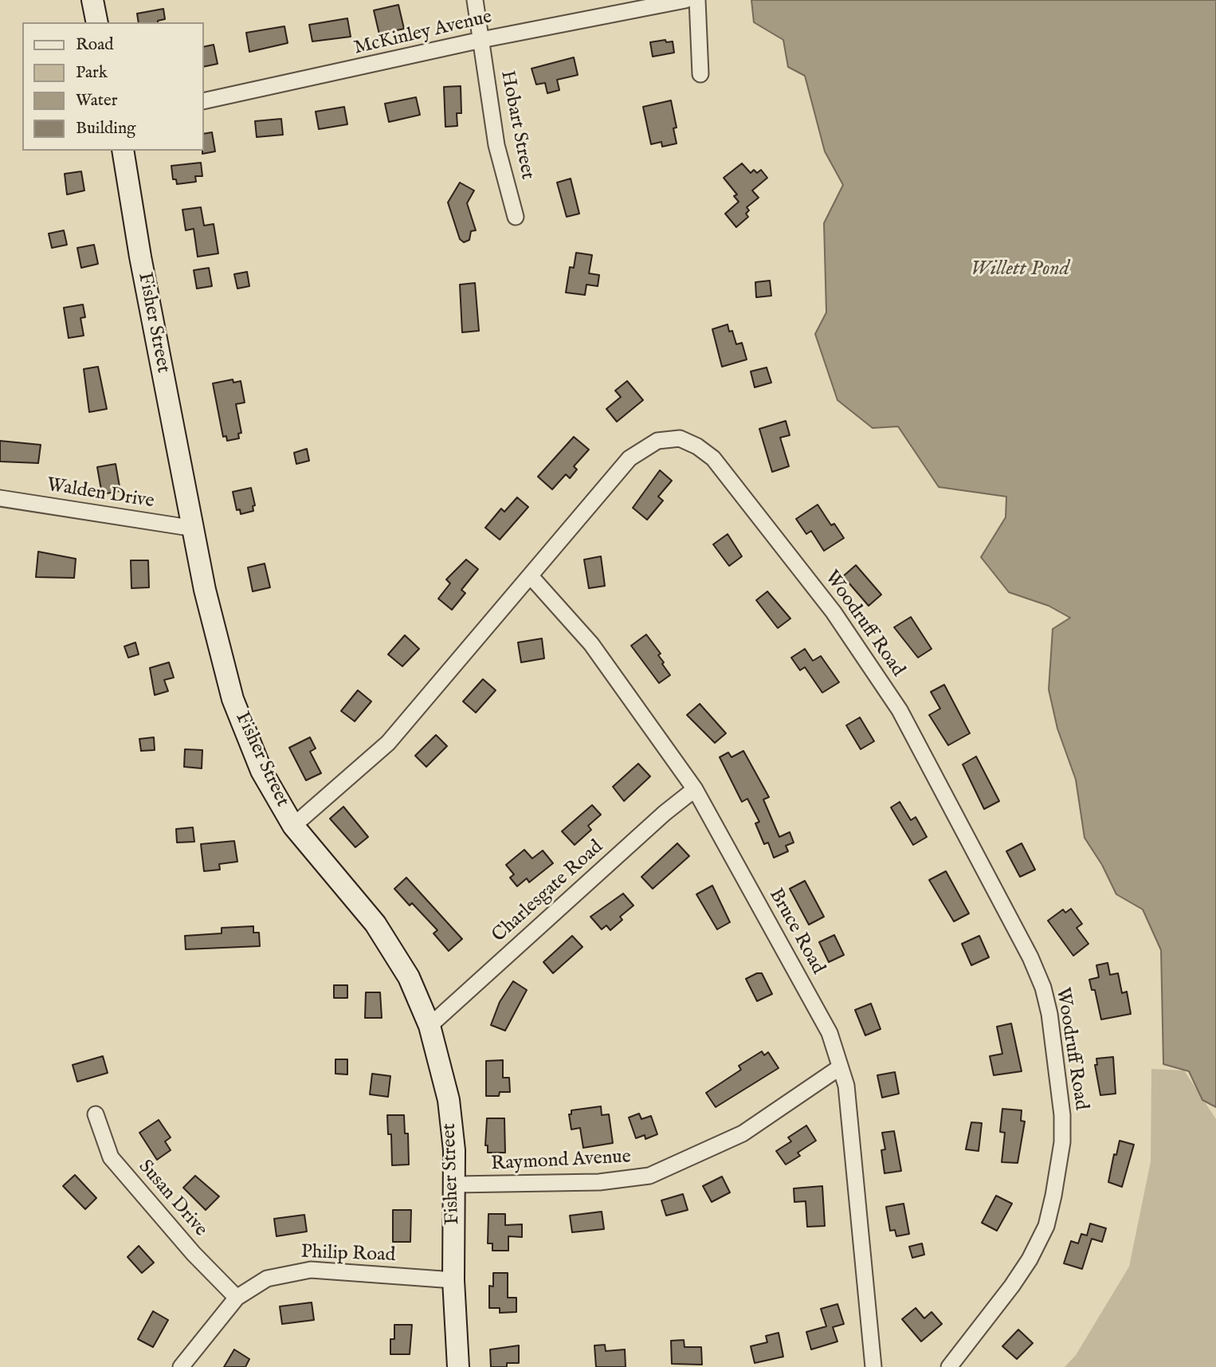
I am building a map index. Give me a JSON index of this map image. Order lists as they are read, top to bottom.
{
  "streets": {
    "main road": ["Fisher Street"],
    "street": [
      "McKinley Avenue",
      "Hobart Street",
      "Walden Drive",
      "Woodruff Road",
      "Charlesgate Road",
      "Bruce Road",
      "Raymond Avenue",
      "Susan Drive",
      "Philip Road"
    ]
  },
  "crossings": [
    ["McKinley Avenue", "Hobart Street"],
    ["Fisher Street", "Walden Drive"],
    ["Fisher Street", "Woodruff Road"],
    ["Fisher Street", "Charlesgate Road"],
    ["Fisher Street", "Raymond Avenue"],
    ["Fisher Street", "Philip Road"],
    ["Woodruff Road", "Bruce Road"],
    ["Charlesgate Road", "Bruce Road"],
    ["Bruce Road", "Raymond Avenue"],
    ["Susan Drive", "Philip Road"]
  ],
  "water": ["Willett Pond"],
  "legend": [
    "Road",
    "Park",
    "Water",
    "Building"
  ]
}
